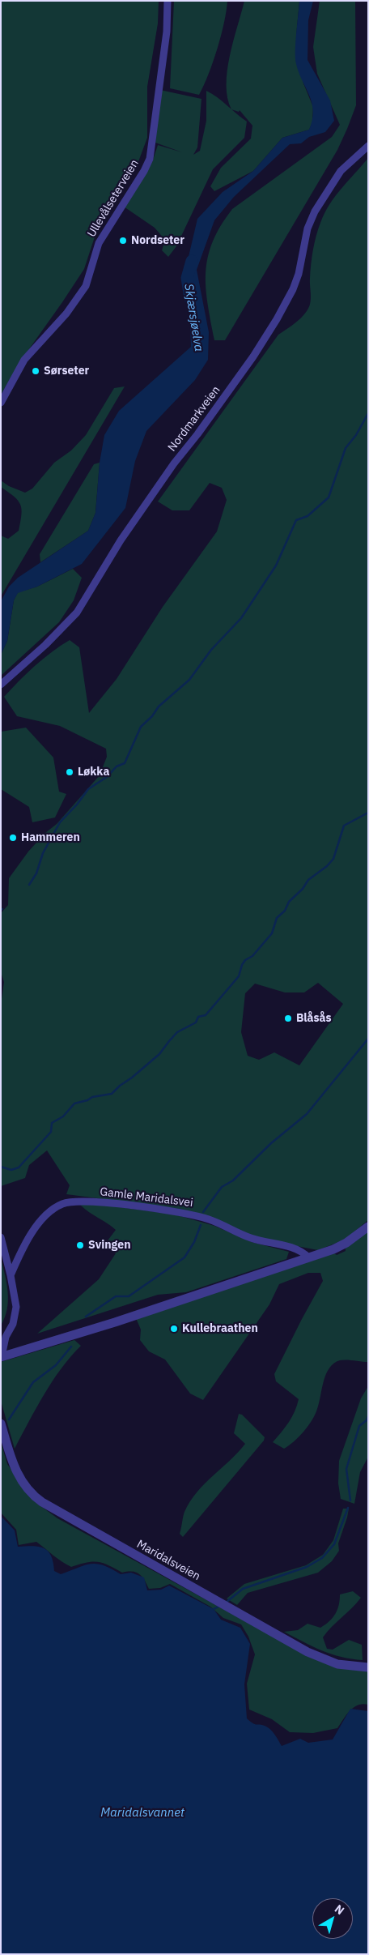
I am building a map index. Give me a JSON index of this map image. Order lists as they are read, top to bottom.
{
  "streets": {
    "street": [
      "Ullevålseterveien",
      "Nordmarkveien",
      "Gamle Maridalsvei",
      "Maridalsveien"
    ]
  },
  "water": ["Skjærsjøelva", "Maridalsvannet"],
  "places": [
    "Nordseter",
    "Sørseter",
    "Løkka",
    "Hammeren",
    "Blåsås",
    "Svingen",
    "Kullebraathen"
  ],
  "north": "top right"
}
